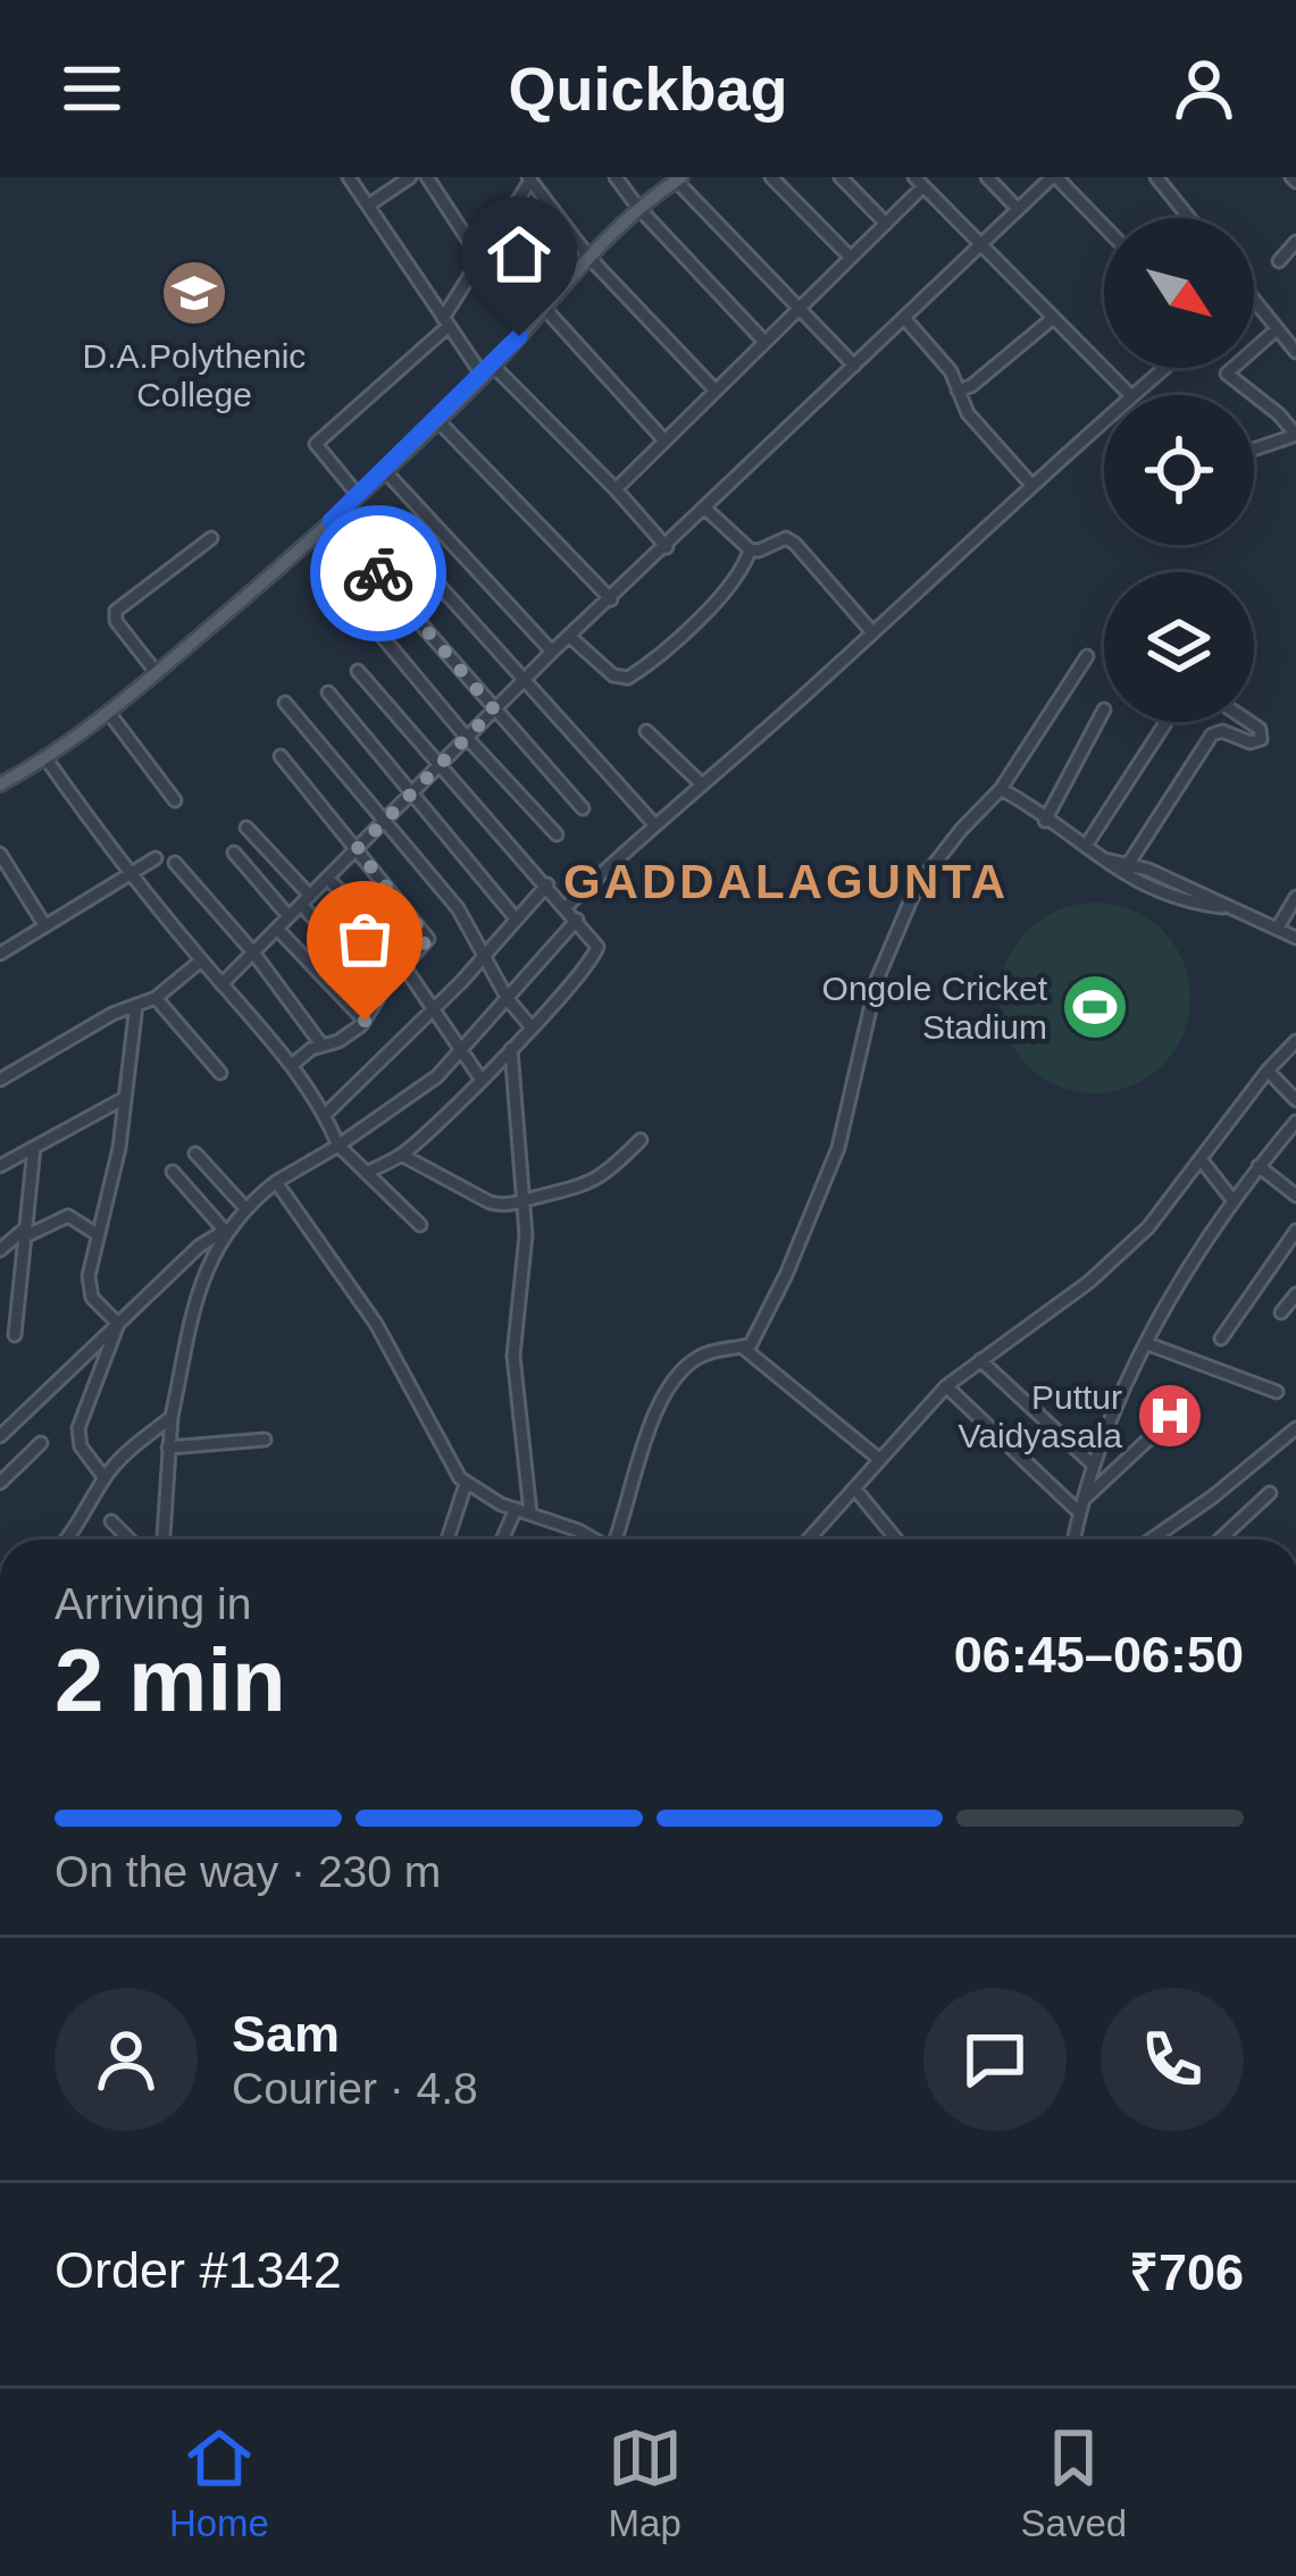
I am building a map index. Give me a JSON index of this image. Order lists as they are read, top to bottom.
{
  "districts": ["GADDALAGUNTA"],
  "places": {
    "school or university": ["D.A.Polythenic College"],
    "sports": ["Ongole Cricket Stadium"],
    "hospital": ["Puttur Vaidyasala"]
  },
  "north": "bottom right",
  "page": {
    "header": "Quickbag",
    "heading": ["2 min", "Arriving in", "06:45–06:50"],
    "panel": [
      "Sam",
      "Courier · 4.8",
      "Order #1342",
      "₹706"
    ],
    "bar": "On the way · 230 m",
    "tabs": ["Home", "Map", "Saved"]
  }
}
